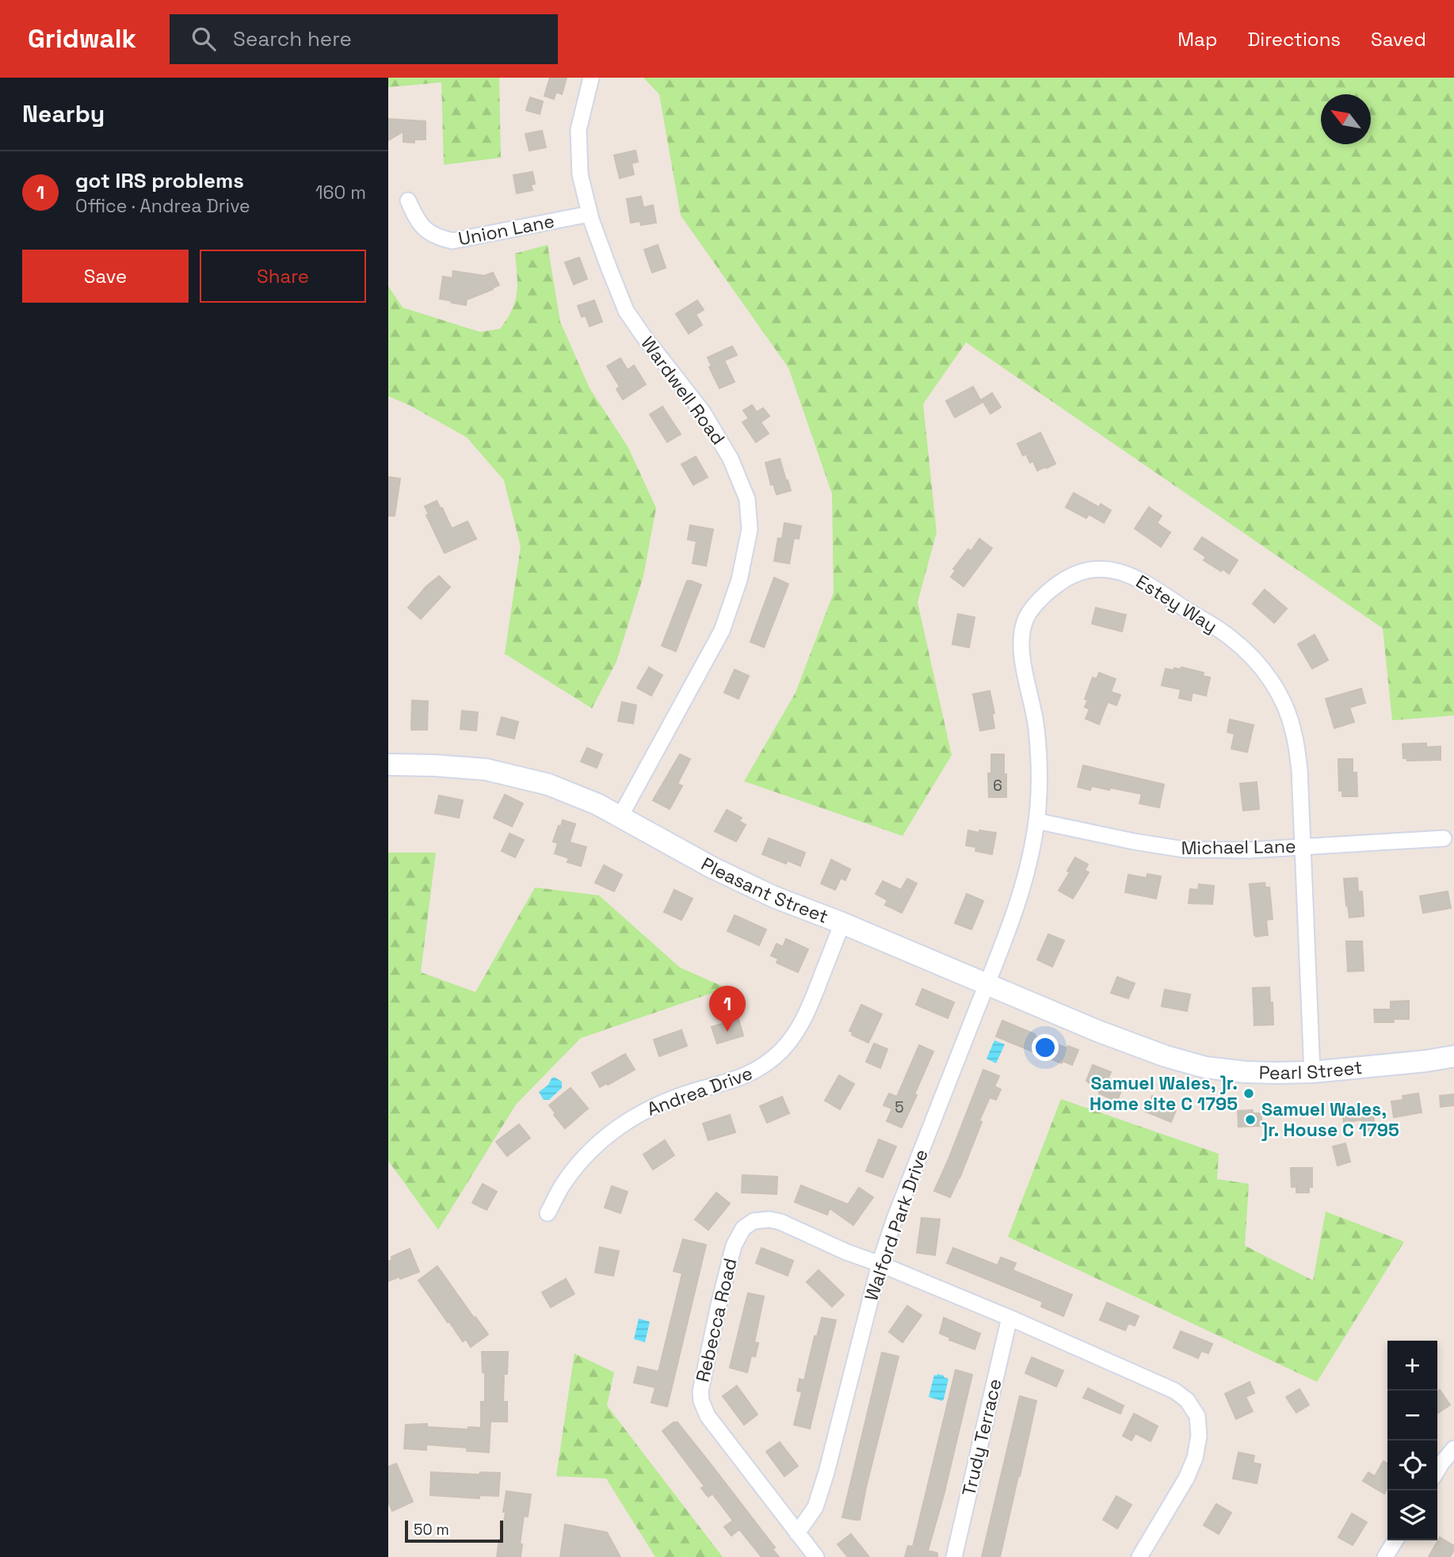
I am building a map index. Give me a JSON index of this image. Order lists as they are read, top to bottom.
{
  "streets": {
    "main road": ["Pleasant Street", "Pearl Street"],
    "street": [
      "Union Lane",
      "Wardwell Road",
      "Estey Way",
      "Michael Lane",
      "Andrea Drive",
      "Walford Park Drive",
      "Rebecca Road",
      "Trudy Terrace"
    ]
  },
  "crossings": [
    ["Union Lane", "Wardwell Road"],
    ["Wardwell Road", "Pleasant Street"],
    ["Estey Way", "Michael Lane"],
    ["Estey Way", "Pleasant Street"],
    ["Estey Way", "Pearl Street"],
    ["Estey Way", "Walford Park Drive"],
    ["Pleasant Street", "Pearl Street"],
    ["Pleasant Street", "Andrea Drive"],
    ["Pleasant Street", "Walford Park Drive"],
    ["Walford Park Drive", "Rebecca Road"]
  ],
  "places": ["Samuel Wales, ]r. Home site C 1795", "Samuel Wales, ]r. House C 1795"],
  "house_numbers": ["6", "5"],
  "scale_bar": "50 m",
  "north": "top left",
  "page": {
    "header": "Gridwalk",
    "search": "Search here",
    "nav": ["Map", "Directions", "Saved"],
    "heading": "Nearby",
    "list": [
      {
        "mark": "1",
        "name": "got IRS problems",
        "note": "Office · Andrea Drive",
        "value": "160 m"
      }
    ],
    "buttons": ["Save", "Share"],
    "pins": "1",
    "map_buttons": ["+", "−"],
    "scale": "50 m"
  }
}
